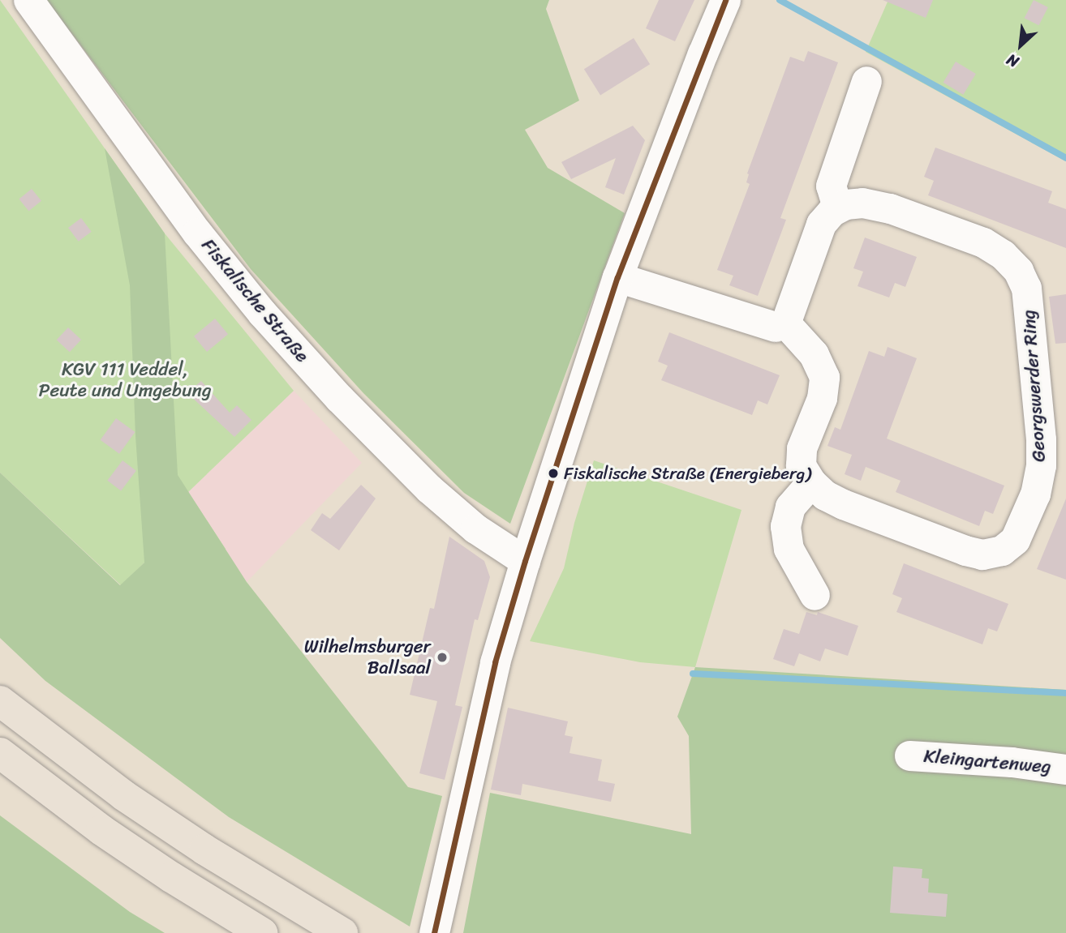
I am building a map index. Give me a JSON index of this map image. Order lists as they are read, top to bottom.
{
  "streets": {
    "street": ["Fiskalische Straße", "Georgswerder Ring", "Kleingartenweg"]
  },
  "parks": ["KGV 111 Veddel, Peute und Umgebung"],
  "places": ["Fiskalische Straße (Energieberg)", "Wilhelmsburger Ballsaal"],
  "north": "bottom left"
}
